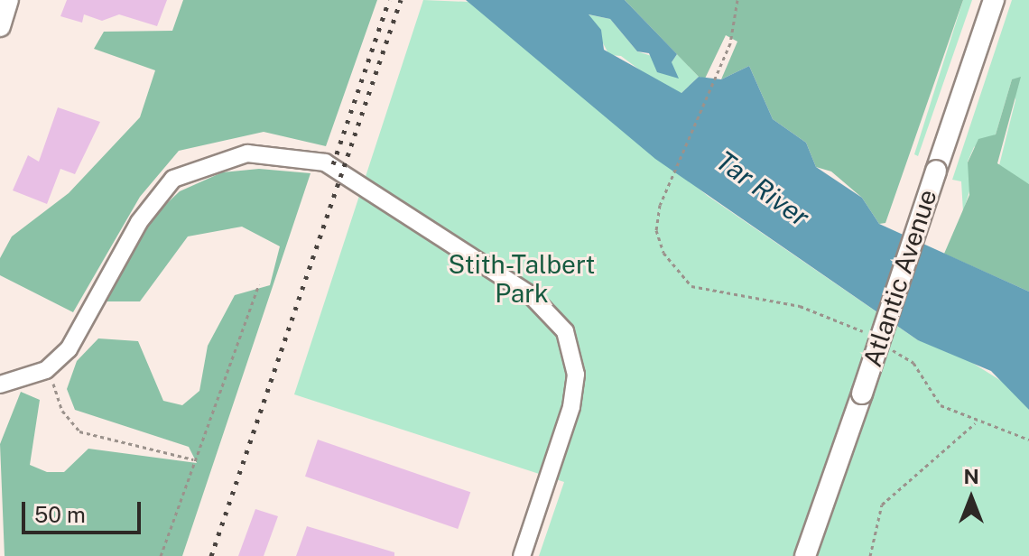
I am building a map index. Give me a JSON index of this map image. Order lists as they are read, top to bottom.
{
  "streets": {
    "main road": ["Atlantic Avenue"]
  },
  "water": ["Tar River"],
  "parks": ["Stith-Talbert Park"],
  "scale_bar": "50 m",
  "north": "top"
}
